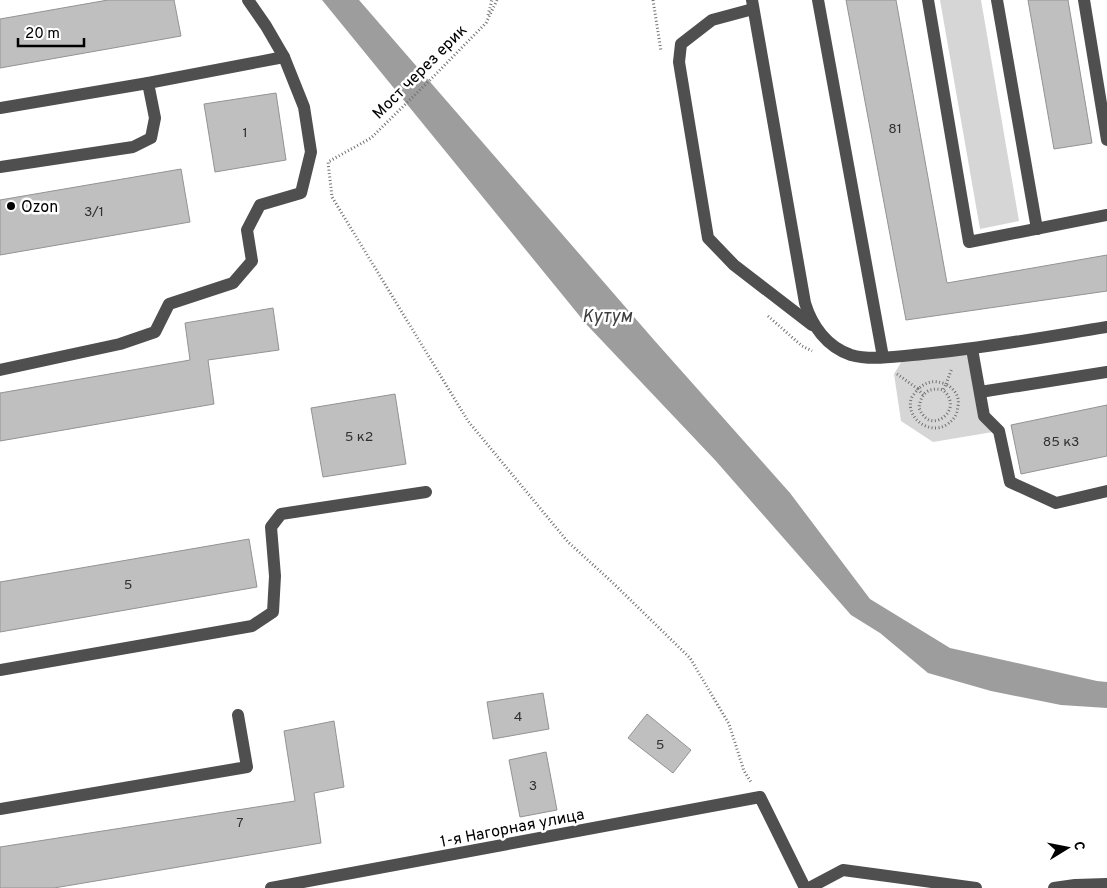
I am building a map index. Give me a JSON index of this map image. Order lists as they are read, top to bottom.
{
  "streets": {
    "street": ["1-я Нагорная улица"],
    "path": ["Мост через ерик"]
  },
  "crossings": [
    ["Мост через ерик", "1-я Нагорная улица"]
  ],
  "water": ["Кутум"],
  "places": ["Ozon"],
  "house_numbers": [
    "81",
    "1",
    "3/1",
    "5 к2",
    "85 к3",
    "5",
    "4",
    "5",
    "3",
    "7"
  ],
  "scale_bar": "20 m",
  "north": "right"
}
